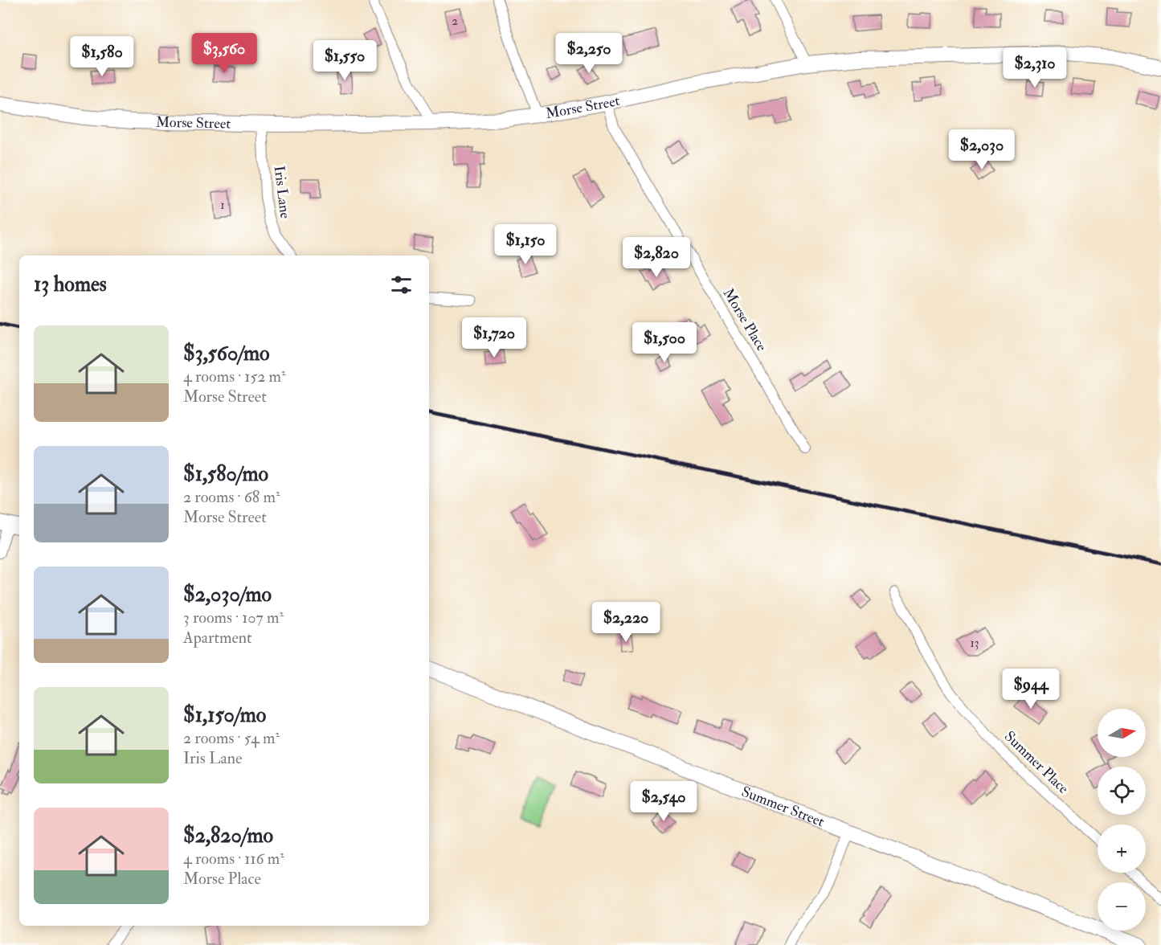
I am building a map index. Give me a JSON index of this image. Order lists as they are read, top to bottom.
{
  "streets": {
    "street": [
      "Morse Street",
      "Iris Lane",
      "Morse Place",
      "Summer Place",
      "Summer Street"
    ]
  },
  "crossings": [
    ["Morse Street", "Iris Lane"],
    ["Morse Street", "Morse Place"]
  ],
  "house_numbers": ["2", "1", "13"],
  "north": "right",
  "page": {
    "price": [
      "$3,560",
      "$2,250",
      "$1,580",
      "$1,550",
      "$2,310",
      "$2,030",
      "$1,150",
      "$2,820",
      "$1,720",
      "$1,500",
      "$2,220",
      "$944",
      "$2,540"
    ],
    "heading": "13 homes",
    "list": [
      {
        "name": "$3,560/mo",
        "note": "4 rooms · 152 m² · Morse Street"
      },
      {
        "name": "$1,580/mo",
        "note": "2 rooms · 68 m² · Morse Street"
      },
      {
        "name": "$2,030/mo",
        "note": "3 rooms · 107 m² · Apartment"
      },
      {
        "name": "$1,150/mo",
        "note": "2 rooms · 54 m² · Iris Lane"
      },
      {
        "name": "$2,820/mo",
        "note": "4 rooms · 116 m² · Morse Place"
      }
    ],
    "map_buttons": ["+", "−"]
  }
}
